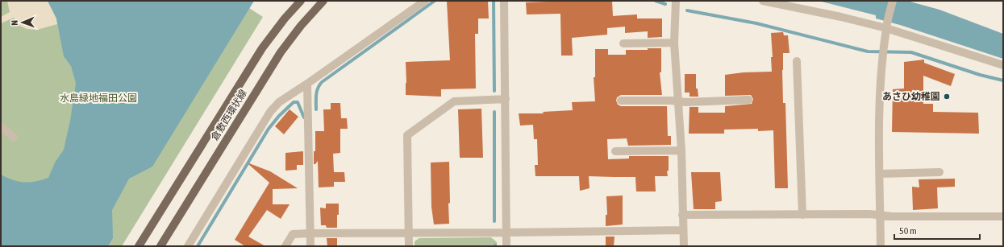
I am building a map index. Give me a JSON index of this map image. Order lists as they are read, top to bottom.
{
  "streets": {
    "main road": ["倉敷西環状線"]
  },
  "parks": ["水島緑地福田公園"],
  "places": ["あさひ幼稚園"],
  "scale_bar": "50 m",
  "north": "left"
}
